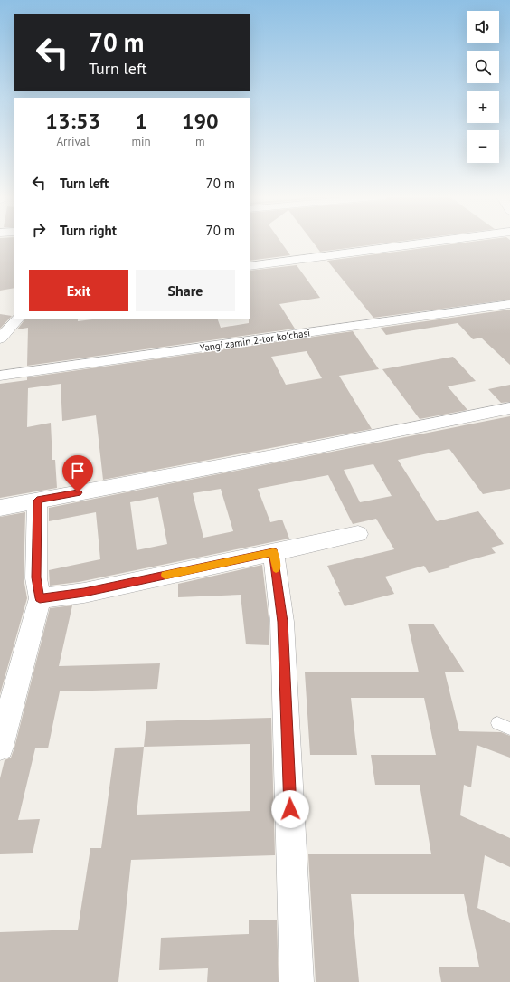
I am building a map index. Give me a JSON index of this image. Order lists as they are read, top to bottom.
{
  "streets": {
    "street": ["Yangi zamin 2-tor koʻchasi"]
  },
  "page": {
    "map_buttons": ["+", "−"],
    "turn": ["70 m", "Turn left"],
    "eta": [
      "13:53",
      "Arrival",
      "1",
      "min",
      "190",
      "m"
    ],
    "list": [
      {
        "name": "Turn left",
        "value": "70 m"
      },
      {
        "name": "Turn right",
        "value": "70 m"
      }
    ],
    "buttons": ["Exit", "Share"]
  }
}
